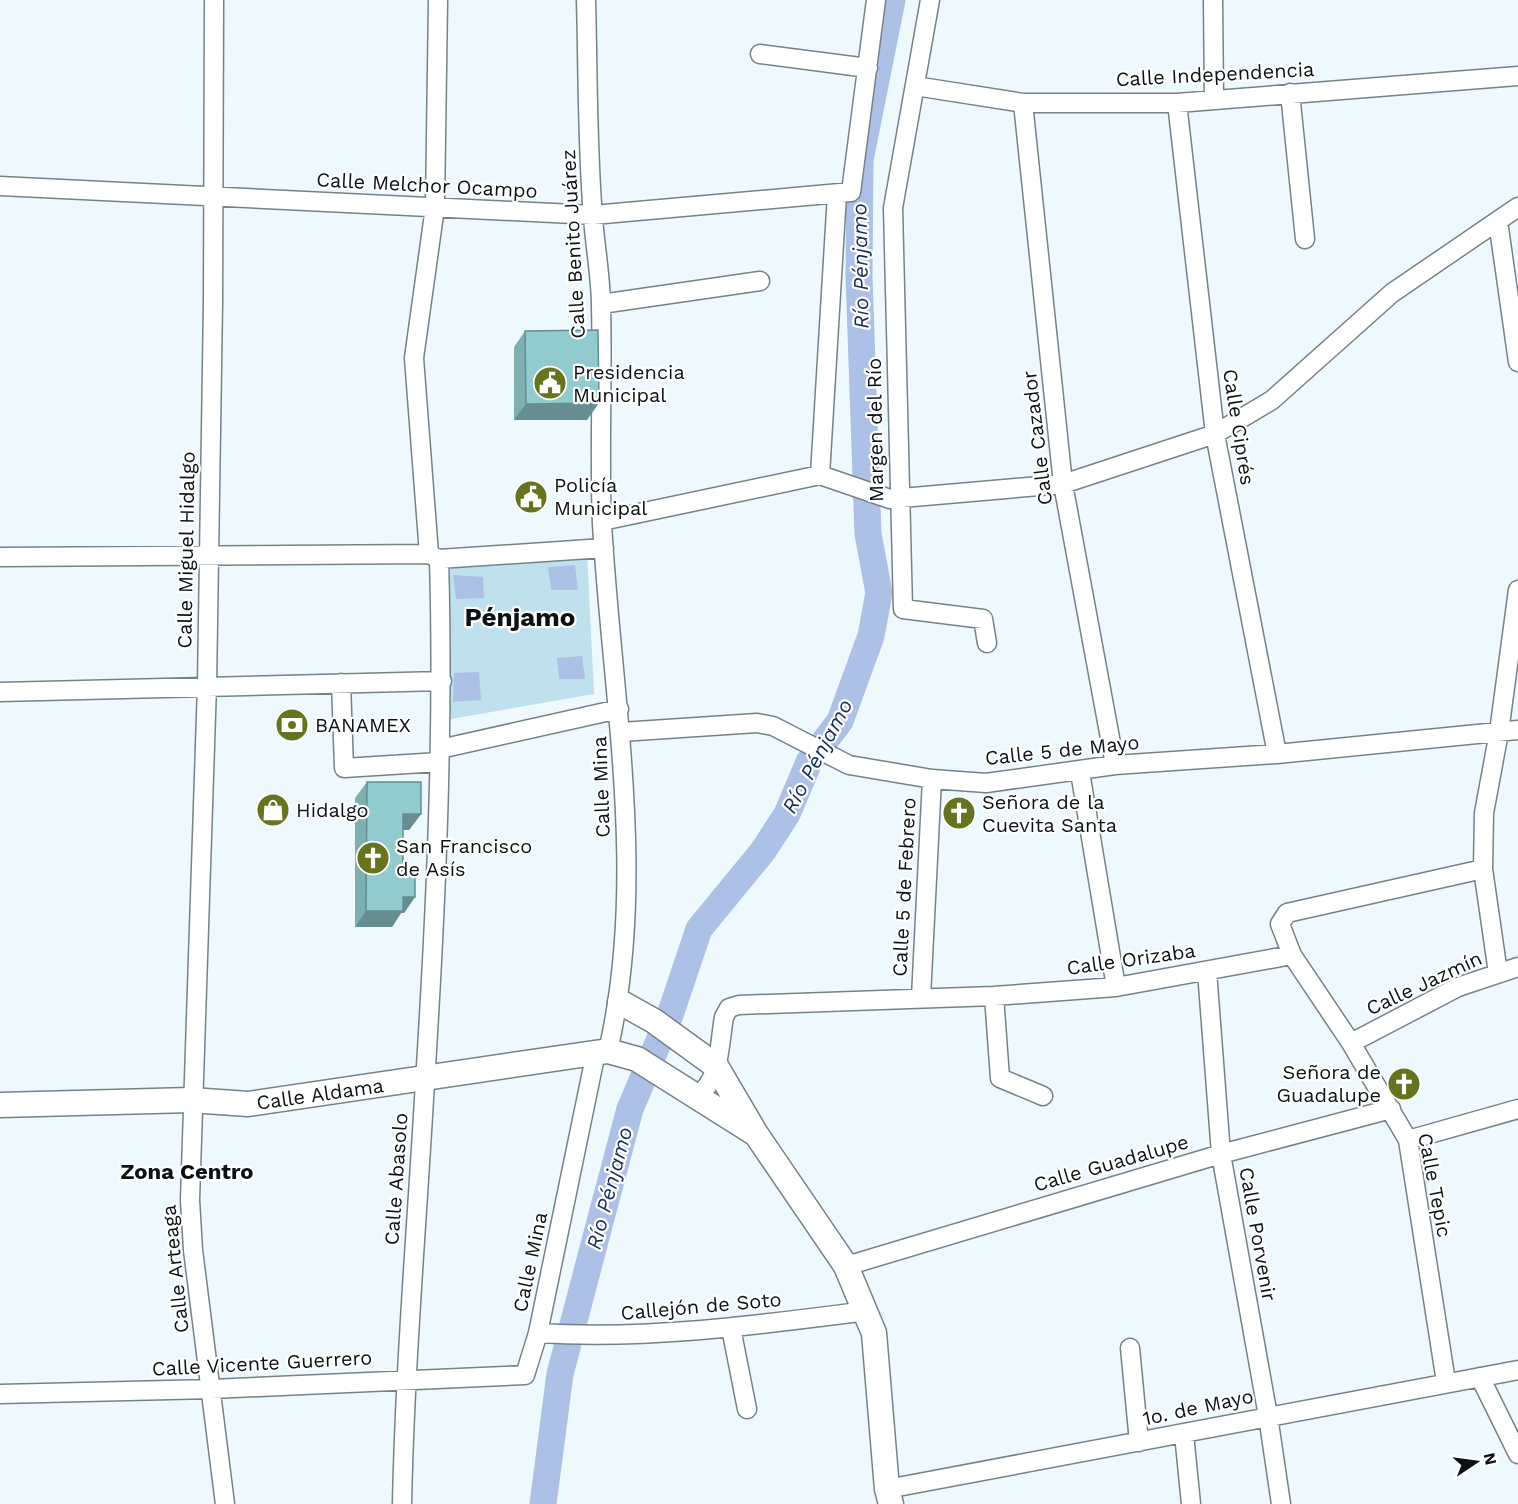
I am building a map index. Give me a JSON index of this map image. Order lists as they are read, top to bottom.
{
  "streets": {
    "street": [
      "Calle Independencia",
      "Calle Melchor Ocampo",
      "Calle Benito Juárez",
      "Calle Ciprés",
      "Margen del Río",
      "Calle Cazador",
      "Calle Miguel Hidalgo",
      "Calle 5 de Mayo",
      "Calle Mina",
      "Calle 5 de Febrero",
      "Calle Orizaba",
      "Calle Jazmín",
      "Calle Aldama",
      "Calle Guadalupe",
      "Calle Abasolo",
      "Calle Tepic",
      "Calle Porvenir",
      "Calle Arteaga",
      "Callejón de Soto",
      "Calle Vicente Guerrero",
      "1o. de Mayo"
    ]
  },
  "crossings": [
    ["Calle Independencia", "Calle Ciprés"],
    ["Calle Independencia", "Margen del Río"],
    ["Calle Independencia", "Calle Cazador"],
    ["Calle Melchor Ocampo", "Calle Benito Juárez"],
    ["Calle Melchor Ocampo", "Calle Miguel Hidalgo"],
    ["Calle Melchor Ocampo", "Calle Abasolo"],
    ["Calle Benito Juárez", "Calle Mina"],
    ["Calle Ciprés", "Calle 5 de Mayo"],
    ["Calle Cazador", "Calle 5 de Mayo"],
    ["Calle Miguel Hidalgo", "Calle Aldama"],
    ["Calle Miguel Hidalgo", "Calle Arteaga"],
    ["Calle 5 de Mayo", "Calle Mina"],
    ["Calle 5 de Mayo", "Calle 5 de Febrero"],
    ["Calle Mina", "Calle Aldama"],
    ["Calle Mina", "Callejón de Soto"],
    ["Calle Mina", "Calle Vicente Guerrero"],
    ["Calle 5 de Febrero", "Calle Orizaba"],
    ["Calle Orizaba", "Calle Tepic"],
    ["Calle Orizaba", "Calle Porvenir"],
    ["Calle Jazmín", "Calle Tepic"],
    ["Calle Aldama", "Calle Abasolo"],
    ["Calle Aldama", "Calle Arteaga"],
    ["Calle Guadalupe", "Calle Tepic"],
    ["Calle Guadalupe", "Calle Porvenir"],
    ["Calle Abasolo", "Calle Vicente Guerrero"],
    ["Calle Tepic", "1o. de Mayo"],
    ["Calle Porvenir", "1o. de Mayo"],
    ["Calle Arteaga", "Calle Vicente Guerrero"]
  ],
  "districts": ["Pénjamo", "Zona Centro"],
  "water": ["Río Pénjamo"],
  "places": {
    "public building": ["Presidencia Municipal", "Policía Municipal"],
    "bank": ["BANAMEX"],
    "shop": ["Hidalgo"],
    "church": ["Señora de la Cuevita Santa", "San Francisco de Asís", "Señora de Guadalupe"]
  },
  "north": "right"
}
